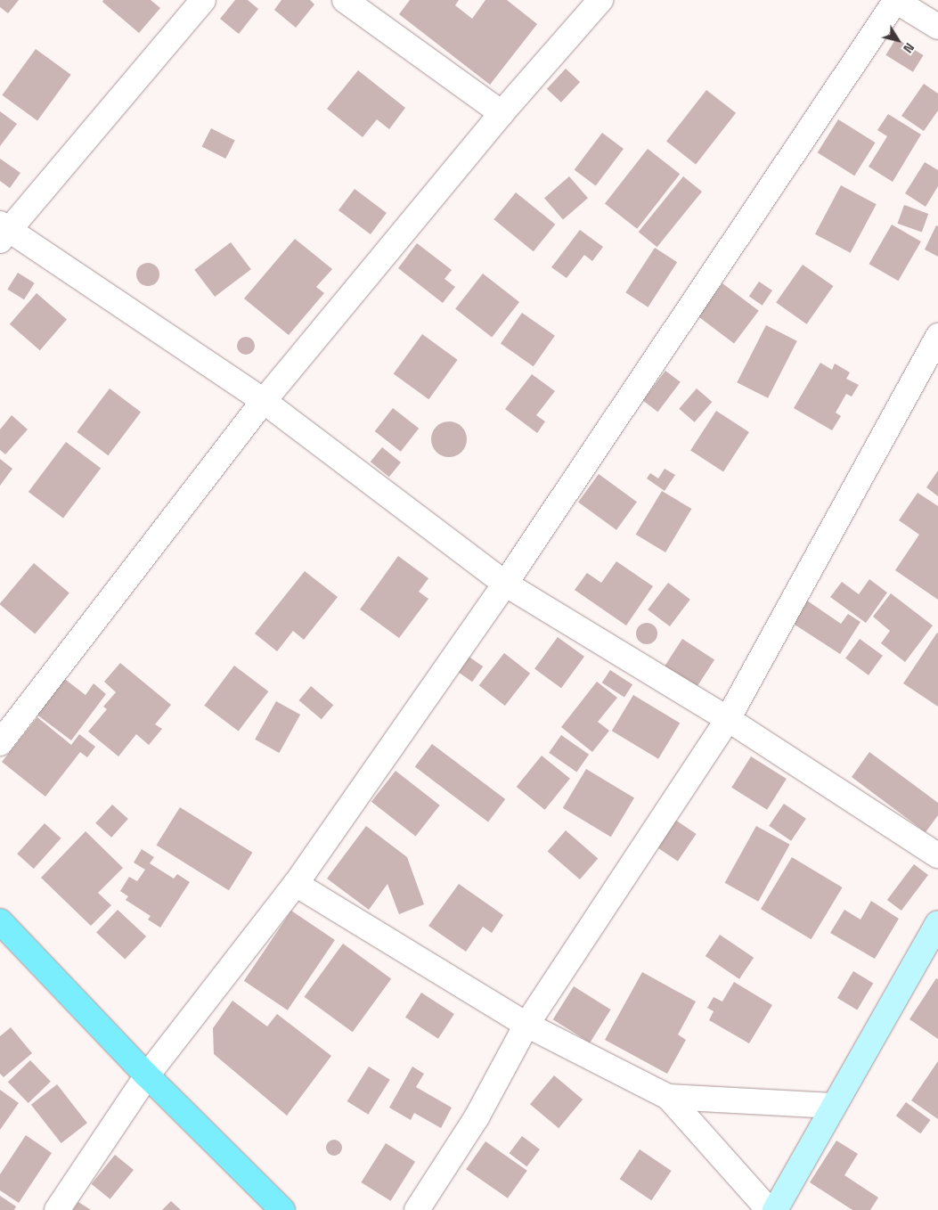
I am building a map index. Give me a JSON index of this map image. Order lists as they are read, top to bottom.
{
  "north": "bottom right"
}
